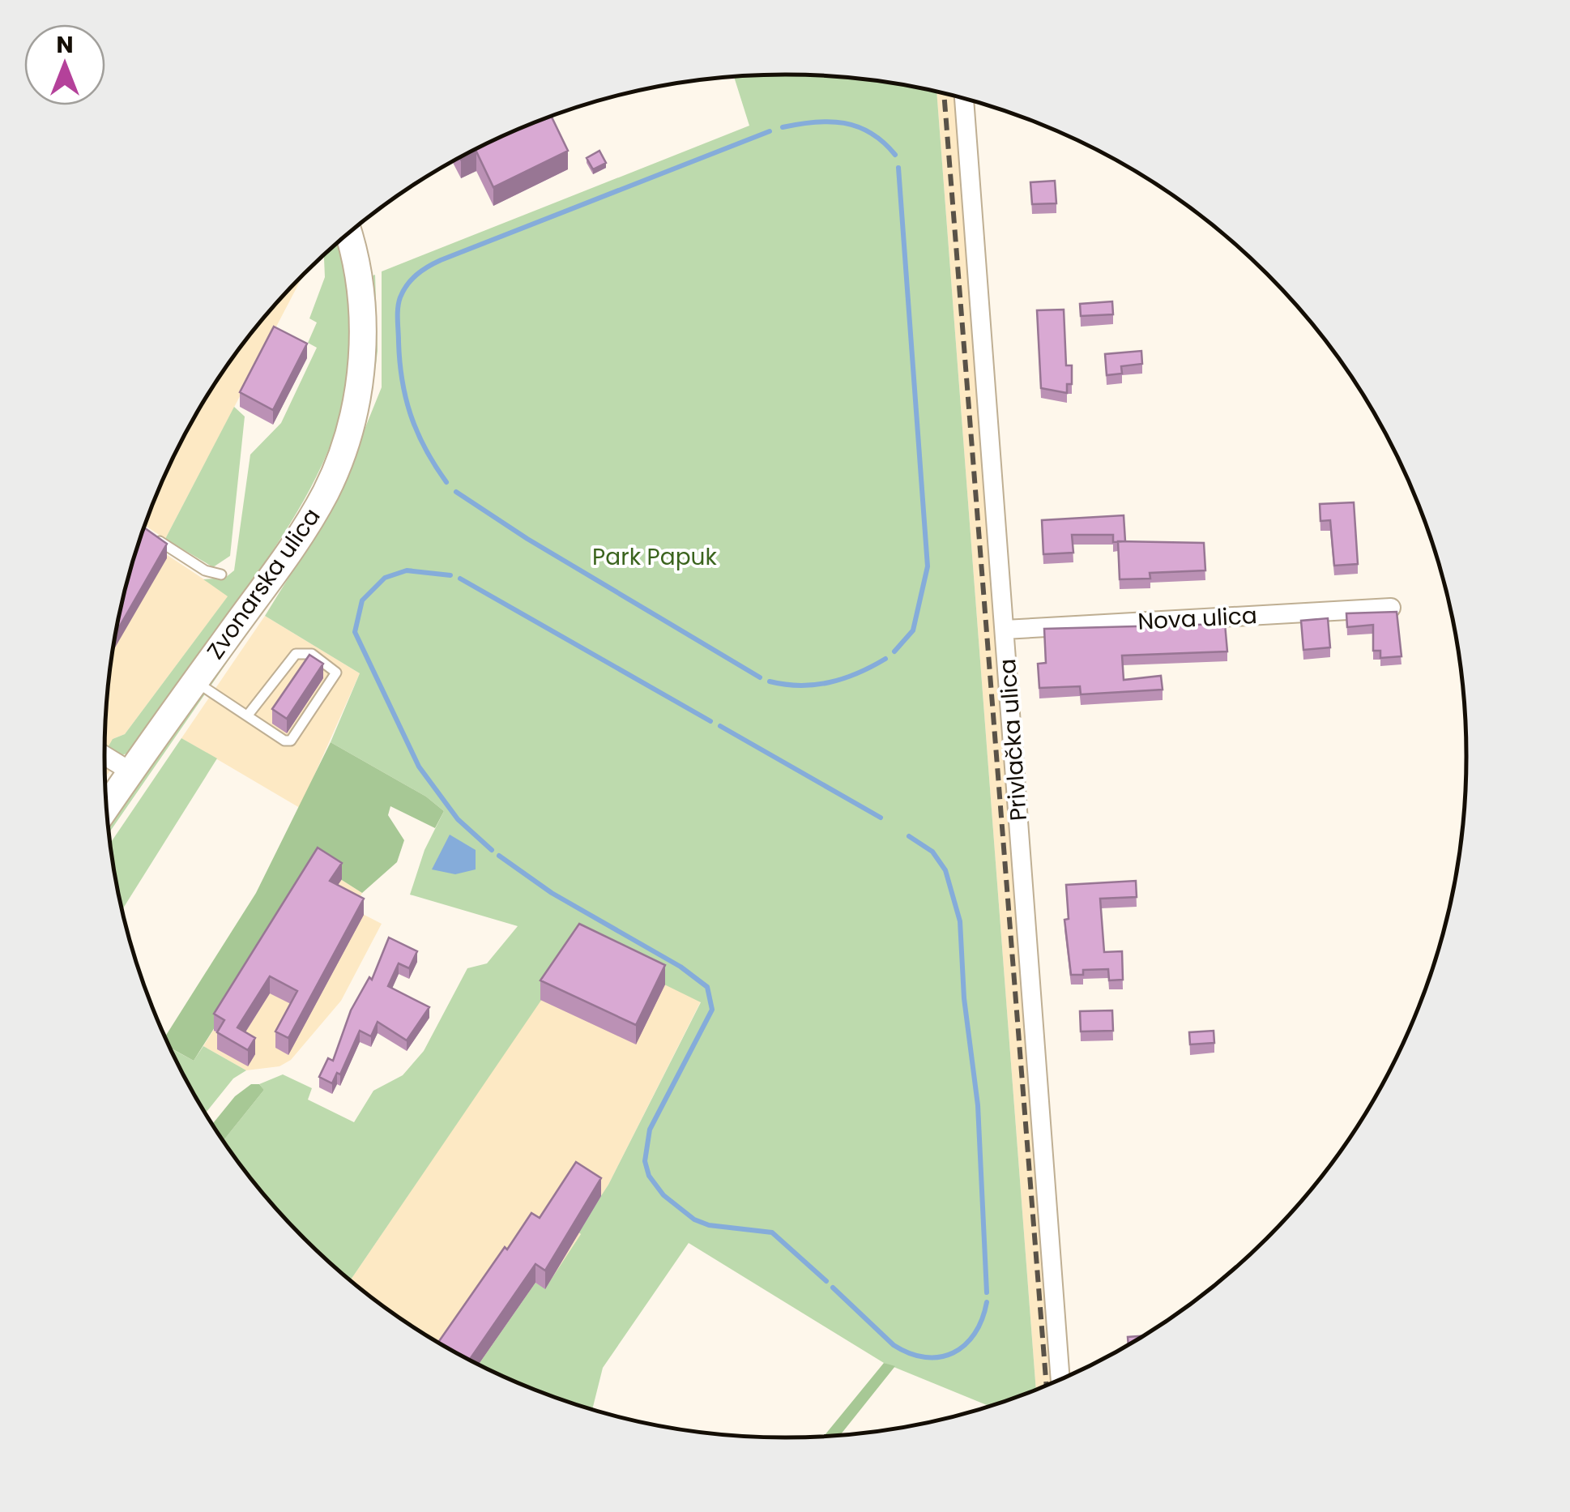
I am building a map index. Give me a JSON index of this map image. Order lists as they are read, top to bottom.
{
  "streets": {
    "main road": ["Zvonarska ulica"],
    "street": ["Nova ulica", "Privlačka ulica"]
  },
  "crossings": [
    ["Nova ulica", "Privlačka ulica"]
  ],
  "parks": ["Park Papuk"],
  "north": "top"
}
